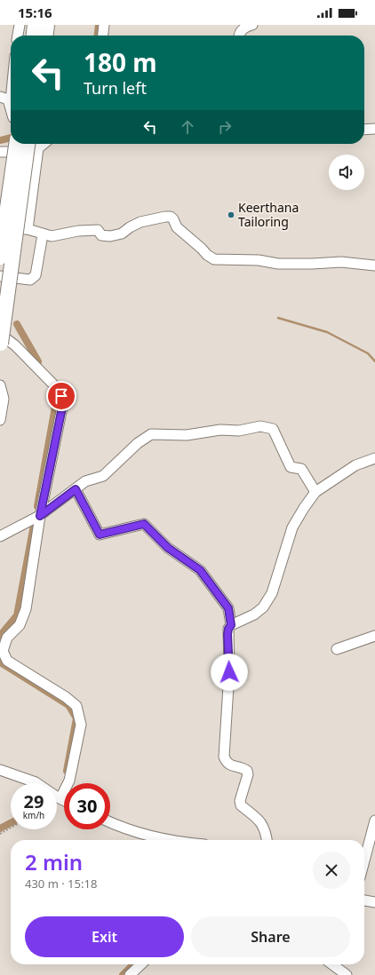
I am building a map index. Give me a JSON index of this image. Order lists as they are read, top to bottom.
{
  "places": ["Keerthana Tailoring"],
  "page": {
    "status": "15:16",
    "turn": ["180 m", "Turn left"],
    "speed": "29 km/h",
    "limit": "30",
    "heading": ["2 min", "430 m · 15:18"],
    "buttons": ["Exit", "Share"]
  }
}
